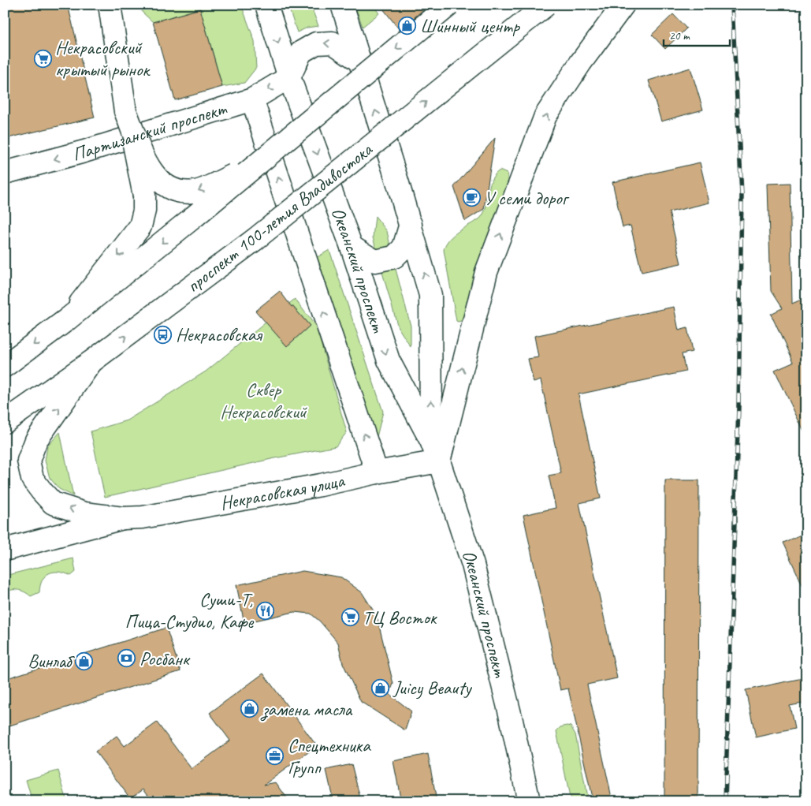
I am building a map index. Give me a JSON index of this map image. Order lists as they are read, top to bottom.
{
  "streets": {
    "main road": [
      "Партизанский проспект",
      "проспект 100-летия Владивостока",
      "Океанский проспект",
      "Некрасовская улица"
    ]
  },
  "crossings": [
    ["Партизанский проспект", "Океанский проспект"],
    ["Океанский проспект", "Некрасовская улица"]
  ],
  "parks": ["Сквер Некрасовский"],
  "places": {
    "shop": [
      "Шинный центр",
      "Винлаб",
      "Juicy Beauty",
      "замена масла"
    ],
    "supermarket": ["Некрасовский крытый рынок", "ТЦ Восток"],
    "cafe": ["У семи дорог"],
    "bus stop": ["Некрасовская"],
    "restaurant": ["Суши-Т, Пица-Студио, Кафе"],
    "bank": ["Росбанк"],
    "office": ["Спецтехника Групп"]
  },
  "scale_bar": "20 m"
}
